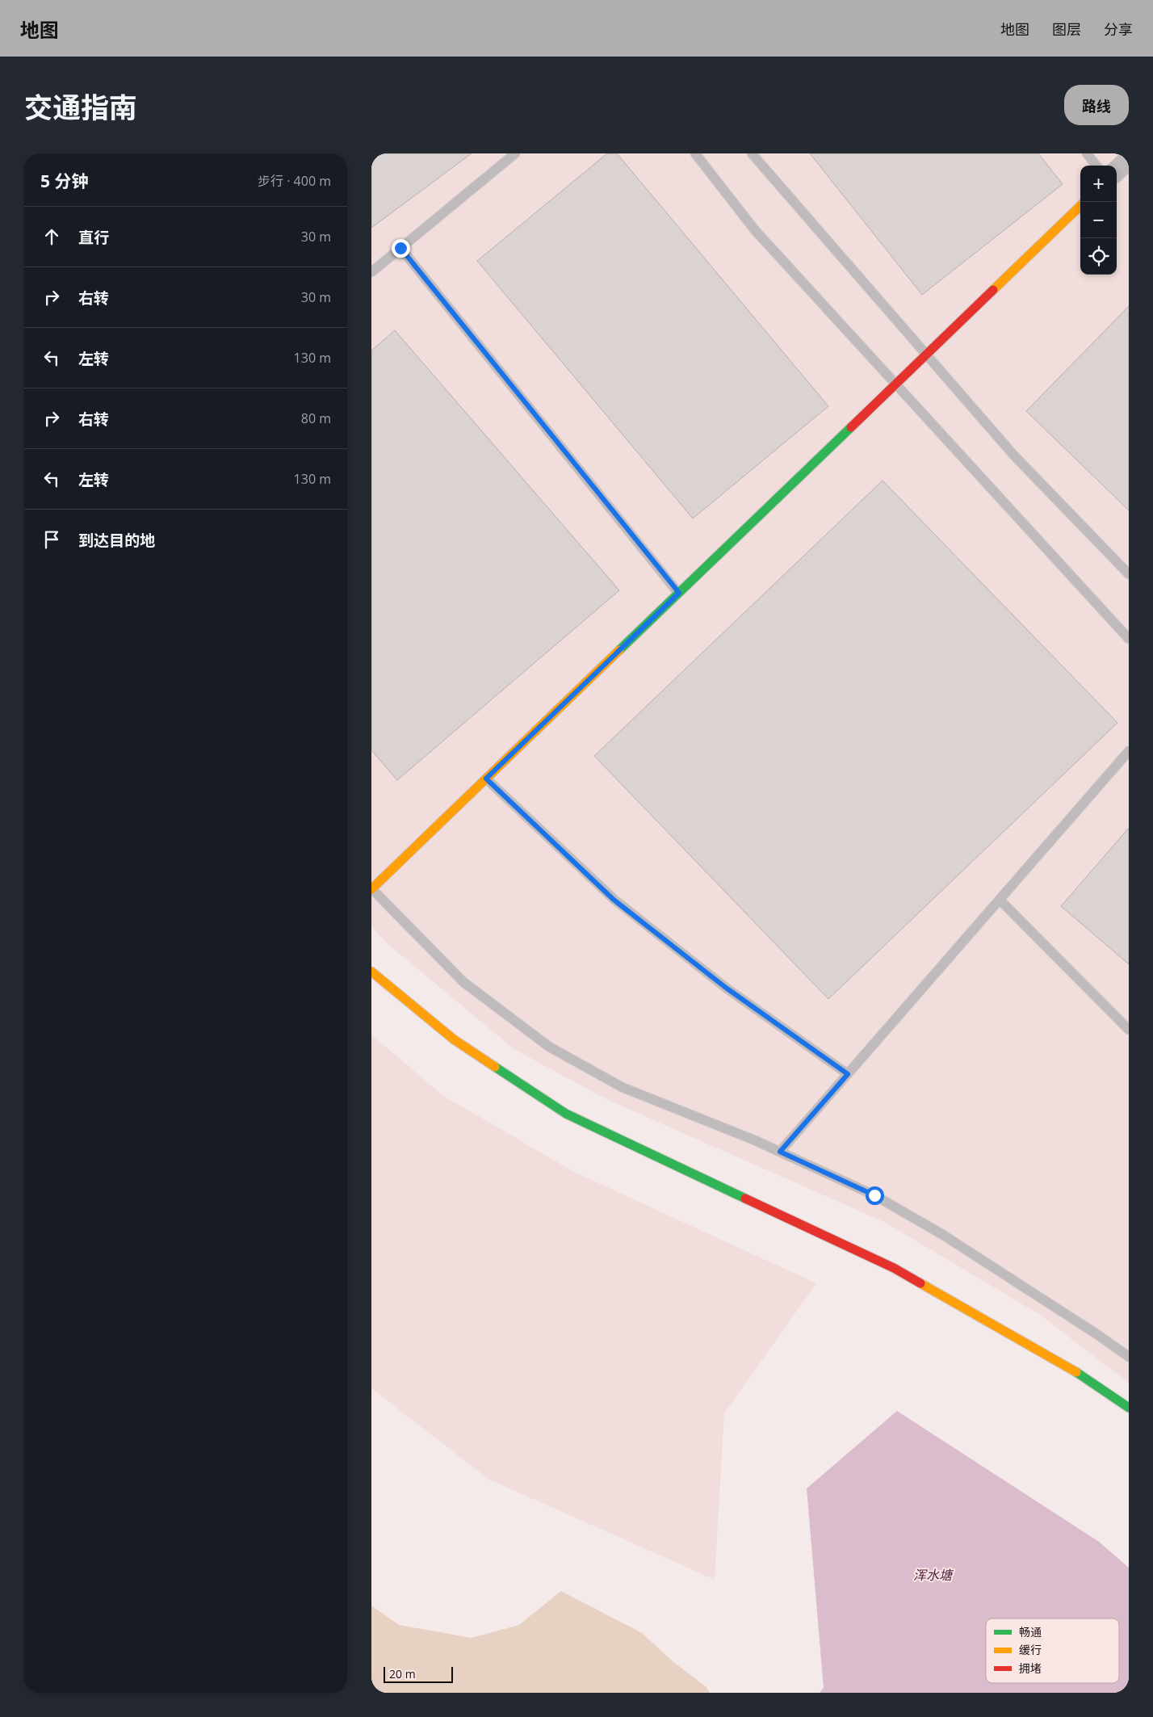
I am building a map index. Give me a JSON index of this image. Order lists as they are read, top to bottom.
{
  "water": ["浑水塘"],
  "legend": ["畅通", "缓行", "拥堵"],
  "scale_bar": "20 m",
  "page": {
    "header": "地图",
    "nav": ["地图", "图层", "分享"],
    "title": "交通指南",
    "buttons": "路线",
    "heading": ["5 分钟", "步行 · 400 m"],
    "map_buttons": ["+", "−"],
    "list": [
      ["直行", "30 m"],
      ["右转", "30 m"],
      ["左转", "130 m"],
      ["右转", "80 m"],
      ["左转", "130 m"],
      "到达目的地"
    ],
    "scale": "20 m"
  }
}
